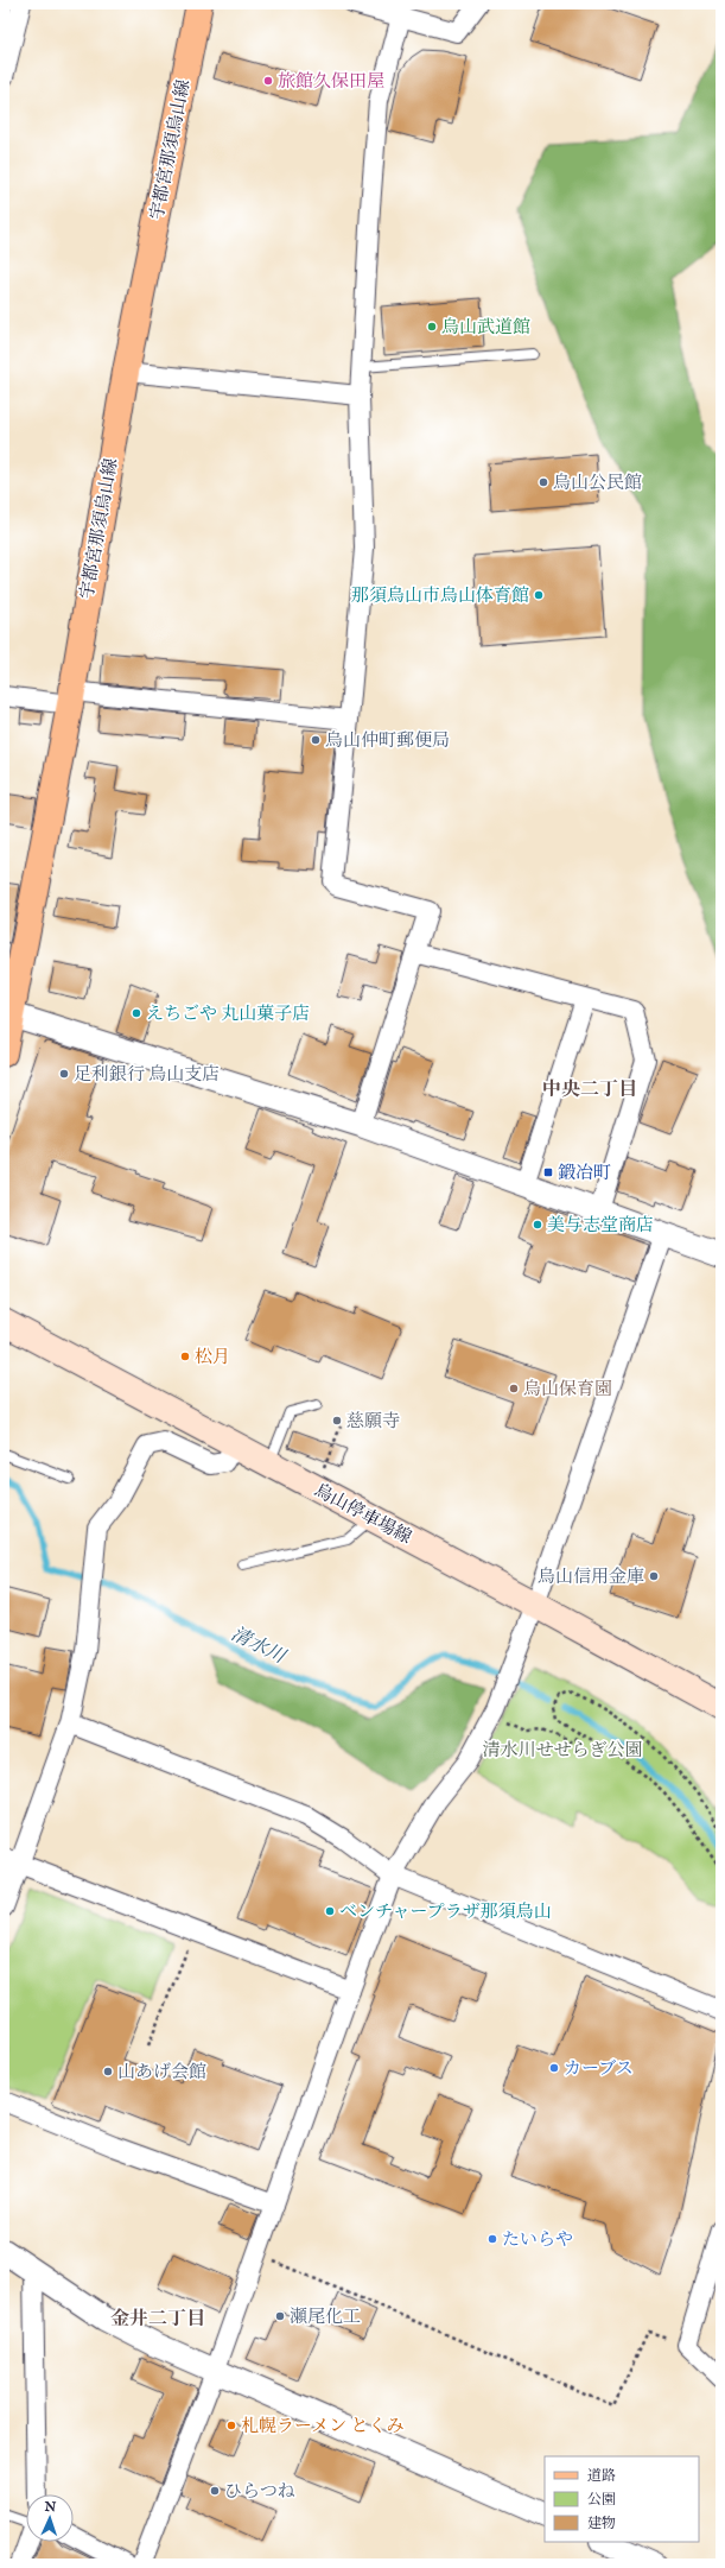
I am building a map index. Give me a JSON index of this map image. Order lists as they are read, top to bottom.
{
  "streets": {
    "main road": ["宇都宮那須烏山線", "烏山停車場線"]
  },
  "districts": ["中央二丁目", "金井二丁目"],
  "water": ["清水川"],
  "parks": ["清水川せせらぎ公園"],
  "places": {
    "other": [
      "旅館久保田屋",
      "烏山武道館",
      "烏山公民館",
      "那須烏山市烏山体育館",
      "烏山仲町郵便局",
      "えちごや 丸山菓子店",
      "足利銀行 烏山支店",
      "美与志堂商店",
      "松月",
      "烏山保育園",
      "慈願寺",
      "烏山信用金庫",
      "ベンチャープラザ那須烏山",
      "カーブス",
      "山あげ会館",
      "たいらや",
      "瀬尾化工",
      "札幌ラーメン とくみ",
      "ひらつね"
    ],
    "transit": ["鍛冶町"]
  },
  "legend": ["道路", "公園", "建物"],
  "north": "top"
}
